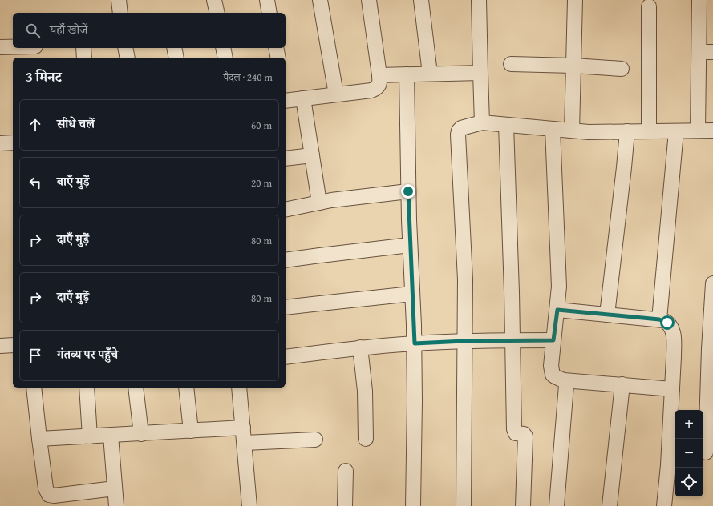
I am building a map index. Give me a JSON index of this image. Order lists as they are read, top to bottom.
{
  "page": {
    "search": "यहाँ खोजें",
    "heading": ["3 मिनट", "पैदल · 240 m"],
    "list": [
      ["सीधे चलें", "60 m"],
      ["बाएँ मुड़ें", "20 m"],
      ["दाएँ मुड़ें", "80 m"],
      ["दाएँ मुड़ें", "80 m"],
      "गंतव्य पर पहुँचे"
    ],
    "map_buttons": ["+", "−"]
  }
}
